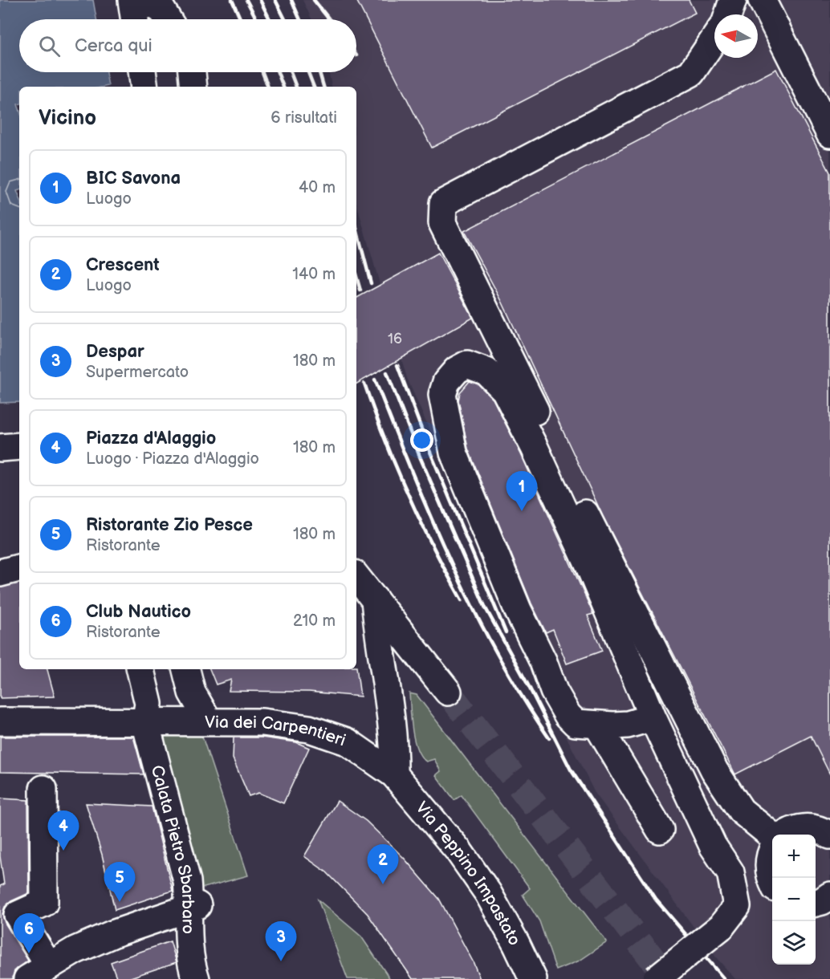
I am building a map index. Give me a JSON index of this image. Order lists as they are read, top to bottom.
{
  "streets": {
    "street": ["Via dei Carpentieri", "Calata Pietro Sbarbaro", "Via Peppino Impastato"]
  },
  "crossings": [
    ["Via dei Carpentieri", "Calata Pietro Sbarbaro"],
    ["Via dei Carpentieri", "Via Peppino Impastato"]
  ],
  "house_numbers": ["16"],
  "north": "left",
  "page": {
    "search": "Cerca qui",
    "heading": ["Vicino", "6 risultati"],
    "list": [
      {
        "mark": "1",
        "name": "BIC Savona",
        "note": "Luogo",
        "value": "40 m"
      },
      {
        "mark": "2",
        "name": "Crescent",
        "note": "Luogo",
        "value": "140 m"
      },
      {
        "mark": "3",
        "name": "Despar",
        "note": "Supermercato",
        "value": "180 m"
      },
      {
        "mark": "4",
        "name": "Piazza d'Alaggio",
        "note": "Luogo · Piazza d'Alaggio",
        "value": "180 m"
      },
      {
        "mark": "5",
        "name": "Ristorante Zio Pesce",
        "note": "Ristorante",
        "value": "180 m"
      },
      {
        "mark": "6",
        "name": "Club Nautico",
        "note": "Ristorante",
        "value": "210 m"
      }
    ],
    "pins": [
      "1",
      "4",
      "2",
      "5",
      "6",
      "3"
    ],
    "map_buttons": ["+", "−"]
  }
}
